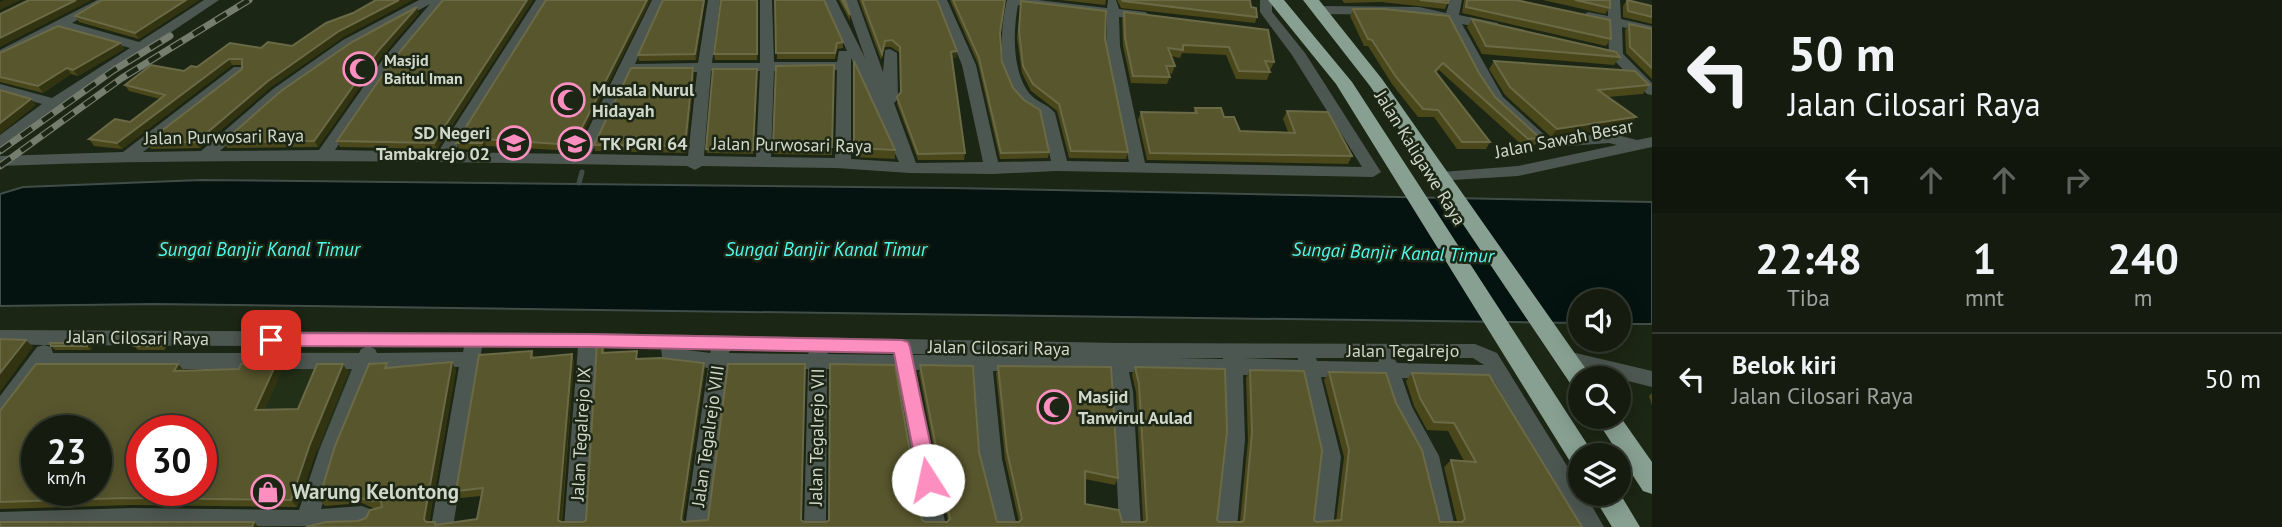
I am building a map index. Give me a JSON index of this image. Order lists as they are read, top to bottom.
{
  "streets": {
    "highway": ["Jalan Kaligawe Raya"],
    "street": [
      "Jalan Purwosari Raya",
      "Jalan Sawah Besar",
      "Jalan Cilosari Raya",
      "Jalan Tegalrejo",
      "Jalan Tegalrejo IX",
      "Jalan Tegalrejo VIII",
      "Jalan Tegalrejo VII"
    ]
  },
  "crossings": [
    ["Jalan Sawah Besar", "Jalan Kaligawe Raya"],
    ["Jalan Cilosari Raya", "Jalan Tegalrejo"],
    ["Jalan Cilosari Raya", "Jalan Tegalrejo IX"],
    ["Jalan Tegalrejo", "Jalan Tegalrejo VIII"],
    ["Jalan Tegalrejo", "Jalan Tegalrejo VII"]
  ],
  "water": ["Sungai Banjir Kanal Timur"],
  "places": {
    "mosque": ["Masjid Baitul Iman", "Musala Nurul Hidayah", "Masjid Tanwirul Aulad"],
    "school or university": ["SD Negeri Tambakrejo 02", "TK PGRI 64"],
    "shop": ["Warung Kelontong"]
  },
  "page": {
    "turn": ["50 m", "Jalan Cilosari Raya"],
    "eta": [
      "22:48",
      "Tiba",
      "1",
      "mnt",
      "240",
      "m"
    ],
    "list": [
      {
        "name": "Belok kiri",
        "note": "Jalan Cilosari Raya",
        "value": "50 m"
      }
    ],
    "speed": "23 km/h",
    "limit": "30"
  }
}
